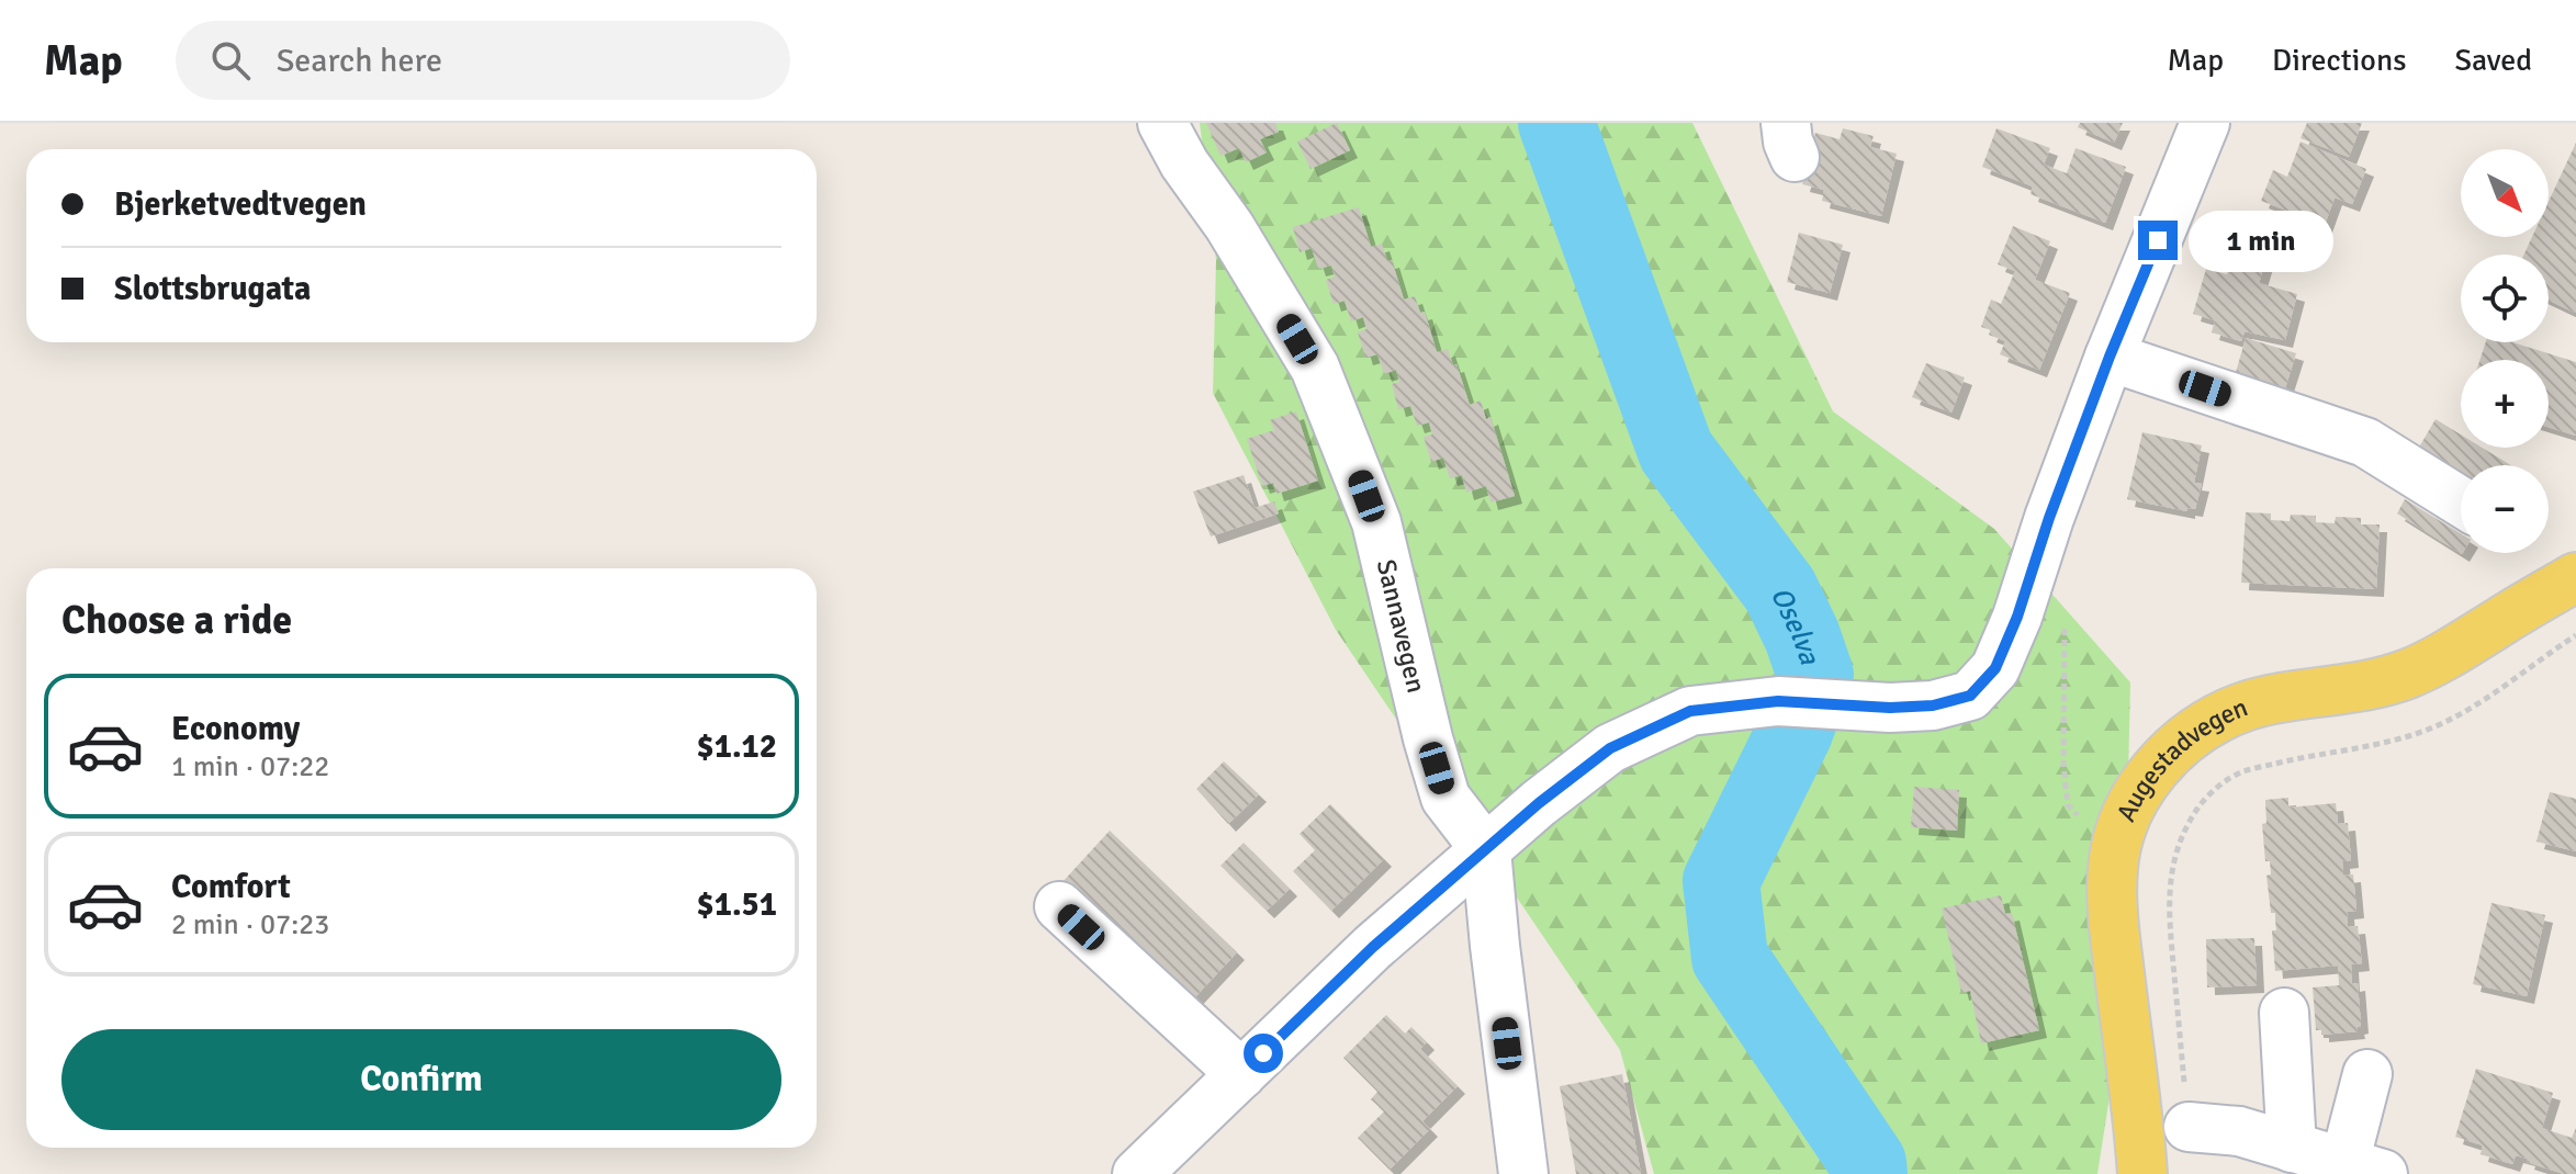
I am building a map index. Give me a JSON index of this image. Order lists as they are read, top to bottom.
{
  "streets": {
    "main road": ["Augestadvegen"],
    "street": ["Sannavegen"]
  },
  "water": ["Oselva"],
  "north": "bottom right",
  "page": {
    "header": "Map",
    "search": "Search here",
    "nav": ["Map", "Directions", "Saved"],
    "map_buttons": ["+", "−"],
    "banner": ["Bjerketvedtvegen", "Slottsbrugata"],
    "bubble": "1 min",
    "heading": "Choose a ride",
    "list": [
      {
        "name": "Economy",
        "note": "1 min · 07:22",
        "value": "$1.12"
      },
      {
        "name": "Comfort",
        "note": "2 min · 07:23",
        "value": "$1.51"
      }
    ],
    "buttons": "Confirm"
  }
}
